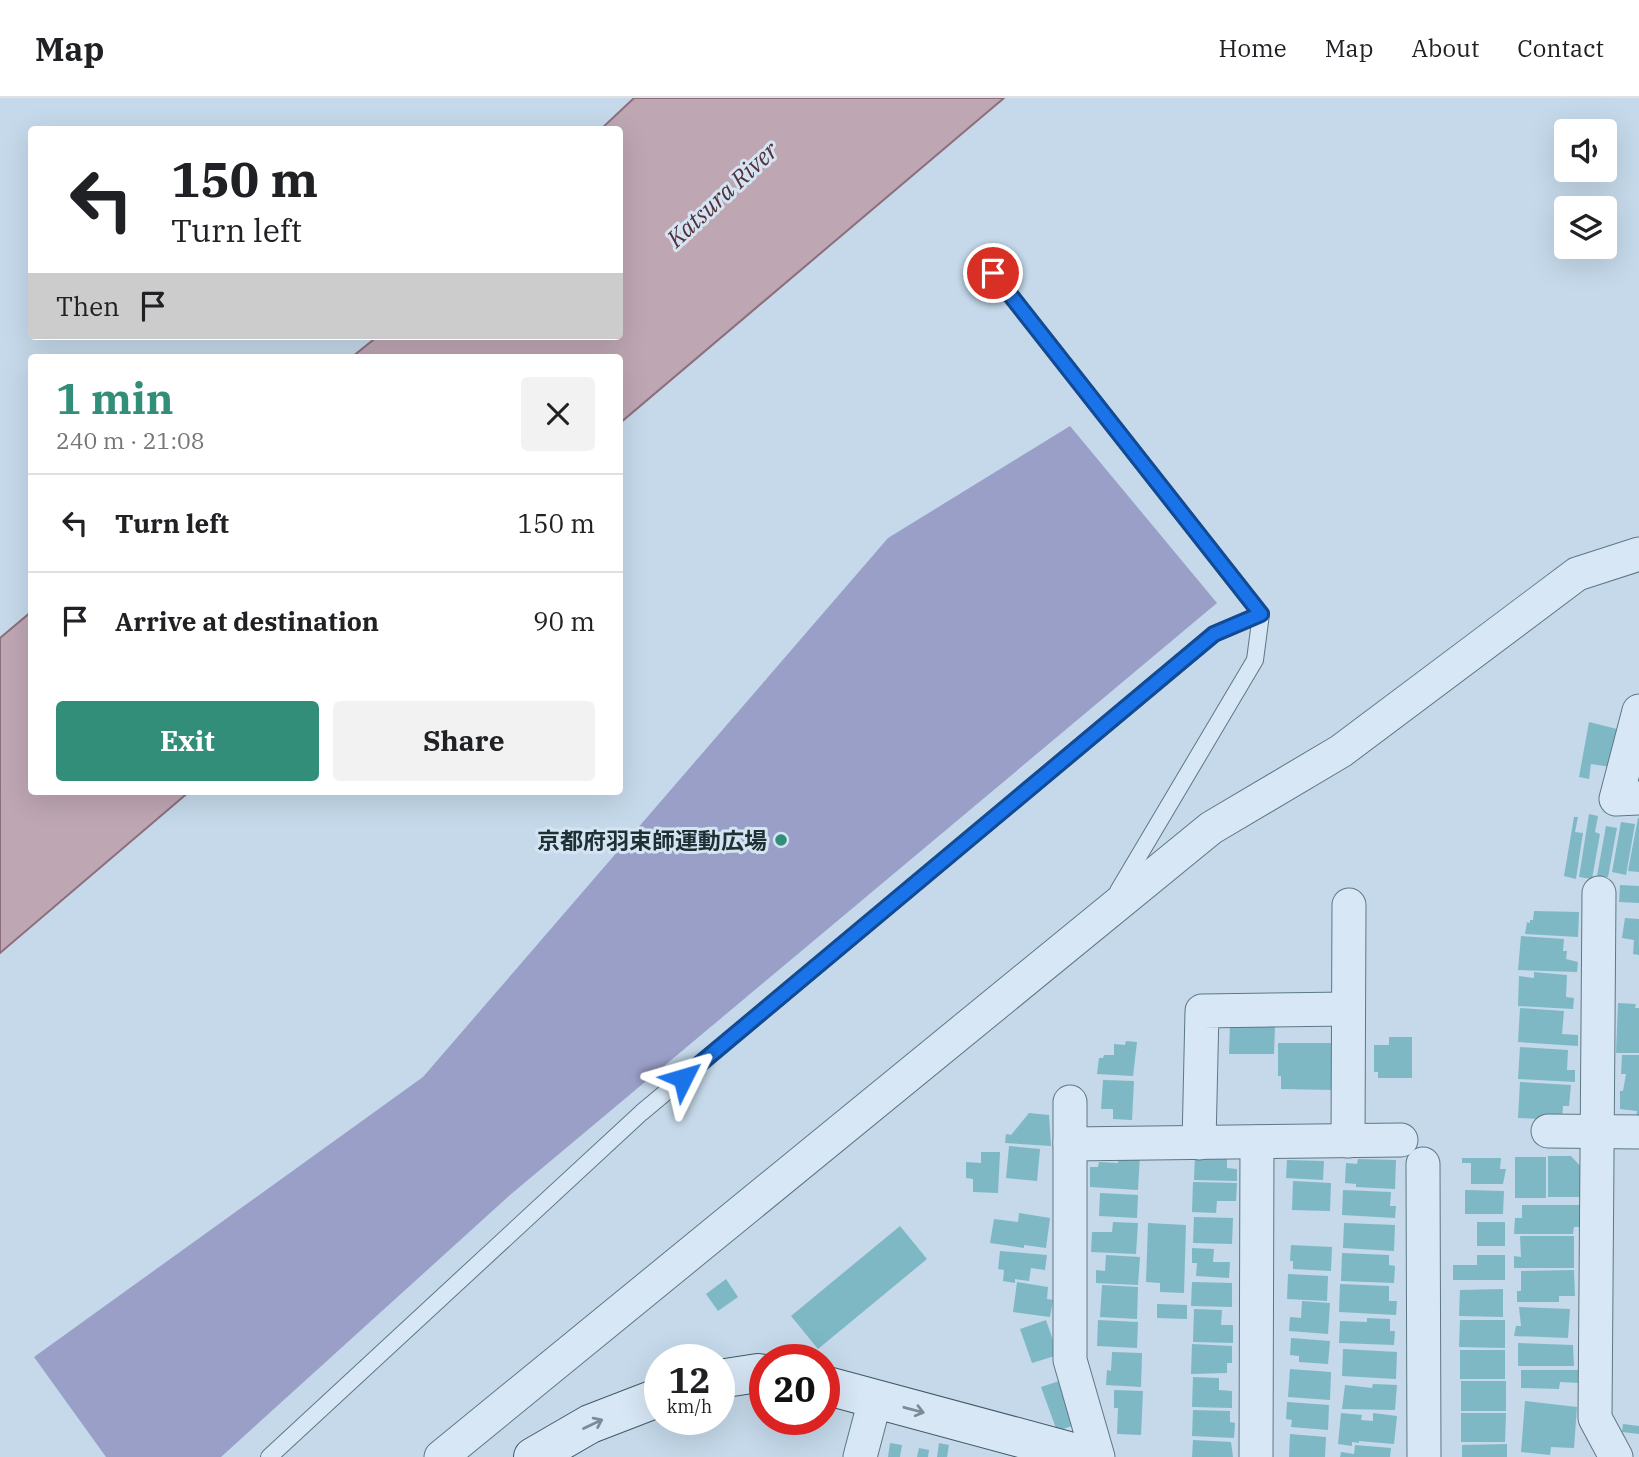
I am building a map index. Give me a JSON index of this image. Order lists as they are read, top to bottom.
{
  "water": ["Katsura River"],
  "places": ["京都府羽束師運動広場"],
  "page": {
    "header": "Map",
    "nav": [
      "Home",
      "Map",
      "About",
      "Contact"
    ],
    "turn": ["150 m", "Turn left"],
    "then": "Then",
    "heading": ["1 min", "240 m · 21:08"],
    "list": [
      {
        "name": "Turn left",
        "value": "150 m"
      },
      {
        "name": "Arrive at destination",
        "value": "90 m"
      }
    ],
    "buttons": ["Exit", "Share"],
    "speed": "12 km/h",
    "limit": "20"
  }
}
